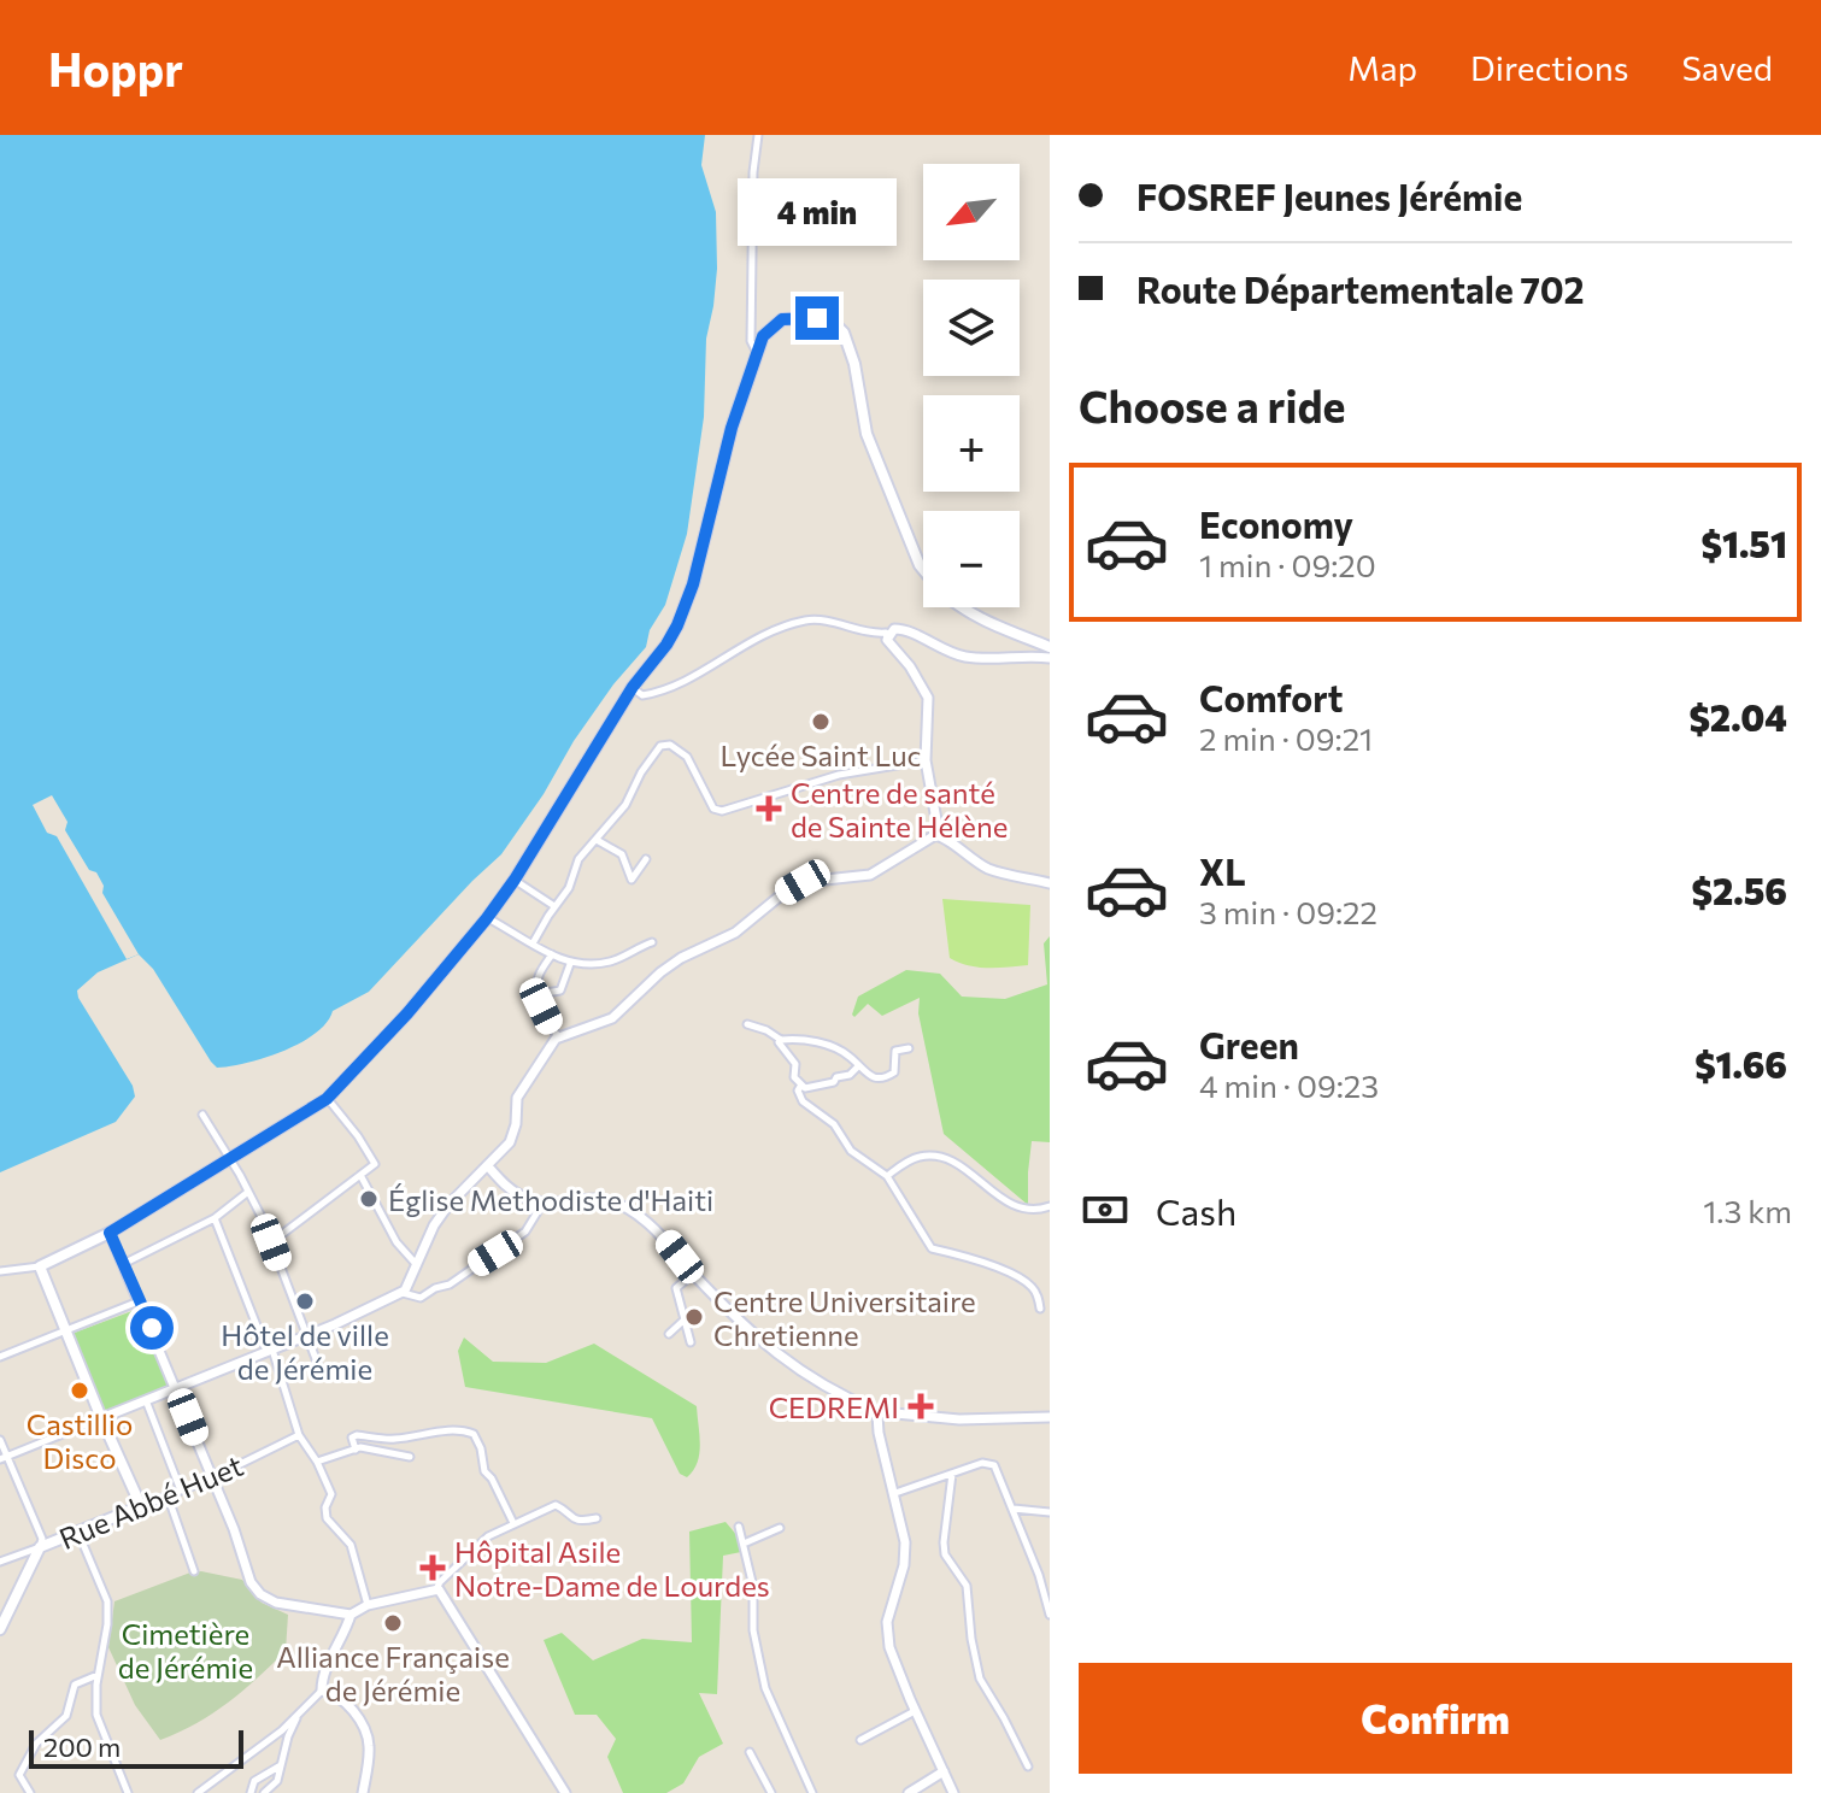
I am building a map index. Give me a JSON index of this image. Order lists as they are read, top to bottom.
{
  "streets": {
    "main road": ["Rue Abbé Huet"]
  },
  "parks": ["Cimetière de Jérémie"],
  "places": {
    "other": [
      "Lycée Saint Luc",
      "Église Methodiste d'Haiti",
      "Hôtel de ville de Jérémie",
      "Centre Universitaire Chretienne",
      "Castillio Disco",
      "Alliance Française de Jérémie"
    ],
    "health": ["Centre de santé de Sainte Hélène", "CEDREMI", "Hôpital Asile Notre-Dame de Lourdes"]
  },
  "scale_bar": "200 m",
  "north": "bottom left",
  "page": {
    "header": "Hoppr",
    "nav": ["Map", "Directions", "Saved"],
    "banner": ["FOSREF Jeunes Jérémie", "Route Départementale 702"],
    "map_buttons": ["+", "−"],
    "bubble": "4 min",
    "heading": "Choose a ride",
    "list": [
      {
        "name": "Economy",
        "note": "1 min · 09:20",
        "value": "$1.51"
      },
      {
        "name": "Comfort",
        "note": "2 min · 09:21",
        "value": "$2.04"
      },
      {
        "name": "XL",
        "note": "3 min · 09:22",
        "value": "$2.56"
      },
      {
        "name": "Green",
        "note": "4 min · 09:23",
        "value": "$1.66"
      }
    ],
    "pay": ["Cash", "1.3 km"],
    "buttons": "Confirm",
    "scale": "200 m"
  }
}
